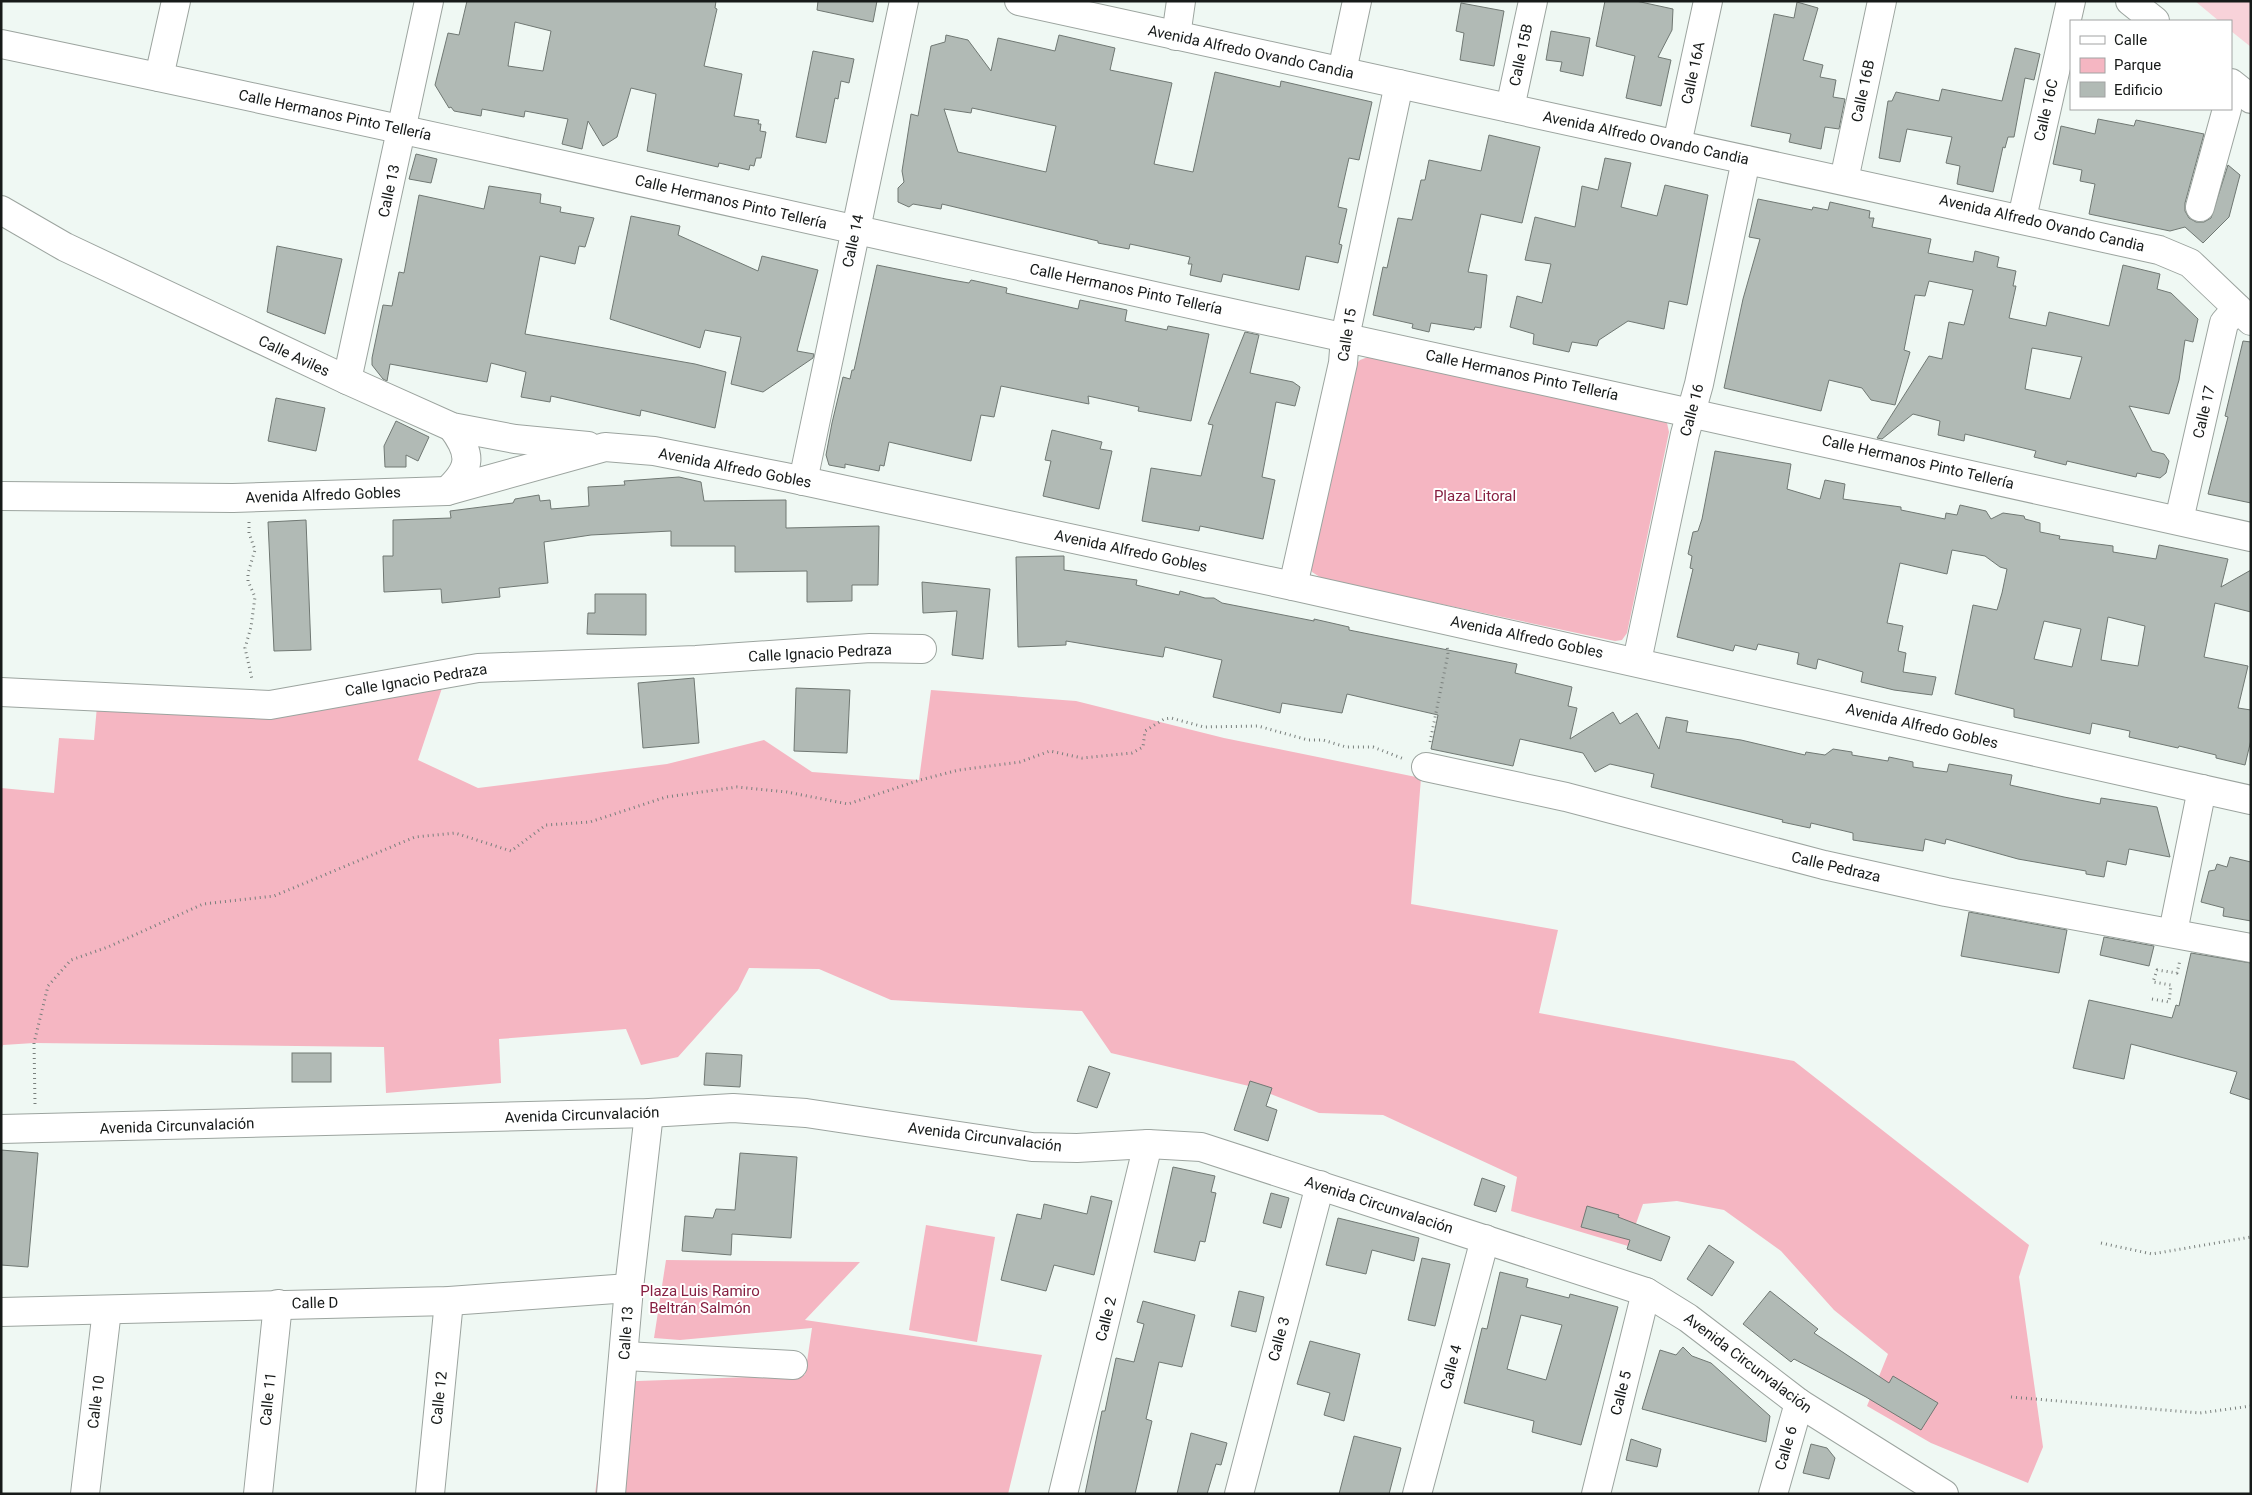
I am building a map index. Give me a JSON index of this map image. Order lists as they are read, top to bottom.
{
  "streets": {
    "street": [
      "Avenida Alfredo Ovando Candia",
      "Calle 15B",
      "Calle 16A",
      "Calle 16B",
      "Calle 16C",
      "Calle Hermanos Pinto Tellería",
      "Calle 13",
      "Calle 14",
      "Calle 15",
      "Calle Aviles",
      "Calle 16",
      "Calle 17",
      "Avenida Alfredo Gobles",
      "Calle Ignacio Pedraza",
      "Calle Pedraza",
      "Avenida Circunvalación",
      "Calle D",
      "Calle 2",
      "Calle 3",
      "Calle 4",
      "Calle 5",
      "Calle 12",
      "Calle 11",
      "Calle 10",
      "Calle 6"
    ]
  },
  "crossings": [
    ["Avenida Alfredo Ovando Candia", "Calle 15B"],
    ["Avenida Alfredo Ovando Candia", "Calle 16A"],
    ["Avenida Alfredo Ovando Candia", "Calle 16B"],
    ["Avenida Alfredo Ovando Candia", "Calle 16C"],
    ["Avenida Alfredo Ovando Candia", "Calle 15"],
    ["Avenida Alfredo Ovando Candia", "Calle 16"],
    ["Avenida Alfredo Ovando Candia", "Calle 17"],
    ["Calle Hermanos Pinto Tellería", "Calle 13"],
    ["Calle Hermanos Pinto Tellería", "Calle 14"],
    ["Calle Hermanos Pinto Tellería", "Calle 15"],
    ["Calle Hermanos Pinto Tellería", "Calle 16"],
    ["Calle Hermanos Pinto Tellería", "Calle 17"],
    ["Calle 13", "Calle Aviles"],
    ["Calle 13", "Avenida Circunvalación"],
    ["Calle 13", "Calle D"],
    ["Calle 14", "Avenida Alfredo Gobles"],
    ["Calle 15", "Avenida Alfredo Gobles"],
    ["Calle Aviles", "Avenida Alfredo Gobles"],
    ["Calle 16", "Avenida Alfredo Gobles"],
    ["Avenida Circunvalación", "Calle 2"],
    ["Avenida Circunvalación", "Calle 3"],
    ["Avenida Circunvalación", "Calle 4"],
    ["Avenida Circunvalación", "Calle 5"],
    ["Avenida Circunvalación", "Calle 6"],
    ["Calle D", "Calle 12"],
    ["Calle D", "Calle 11"],
    ["Calle D", "Calle 10"]
  ],
  "parks": ["Plaza Litoral", "Plaza Luis Ramiro Beltrán Salmón"],
  "legend": ["Calle", "Parque", "Edificio"]
}
